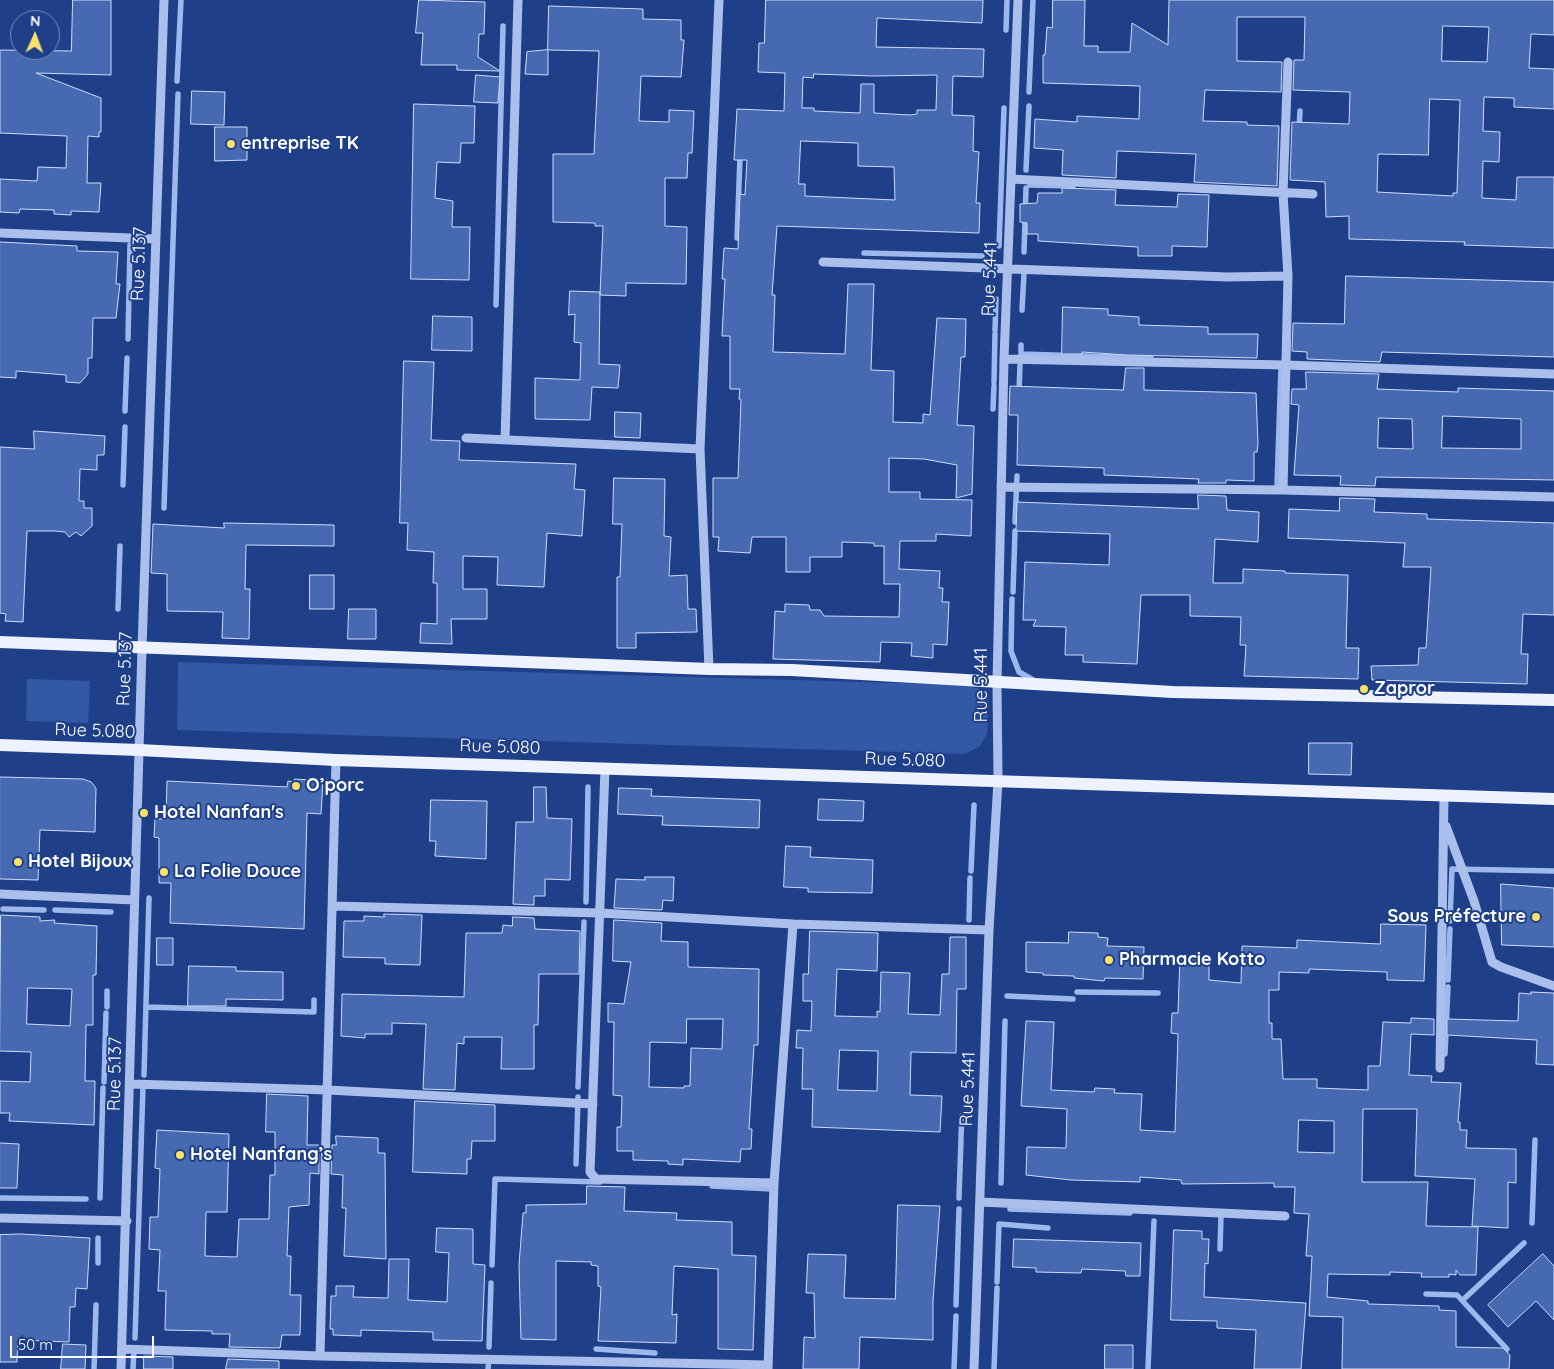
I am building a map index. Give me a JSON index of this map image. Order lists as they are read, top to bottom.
{
  "streets": {
    "main road": ["Rue 5.080"],
    "street": ["Rue 5.137", "Rue 5.441"]
  },
  "crossings": [
    ["Rue 5.137", "Rue 5.080"],
    ["Rue 5.441", "Rue 5.080"]
  ],
  "places": [
    "entreprise TK",
    "Zapror",
    "O’porc",
    "Hotel Nanfan's",
    "Hotel Bijoux",
    "La Folie Douce",
    "Sous Préfecture",
    "Pharmacie Kotto",
    "Hotel Nanfang’s"
  ],
  "scale_bar": "50 m",
  "north": "top"
}
